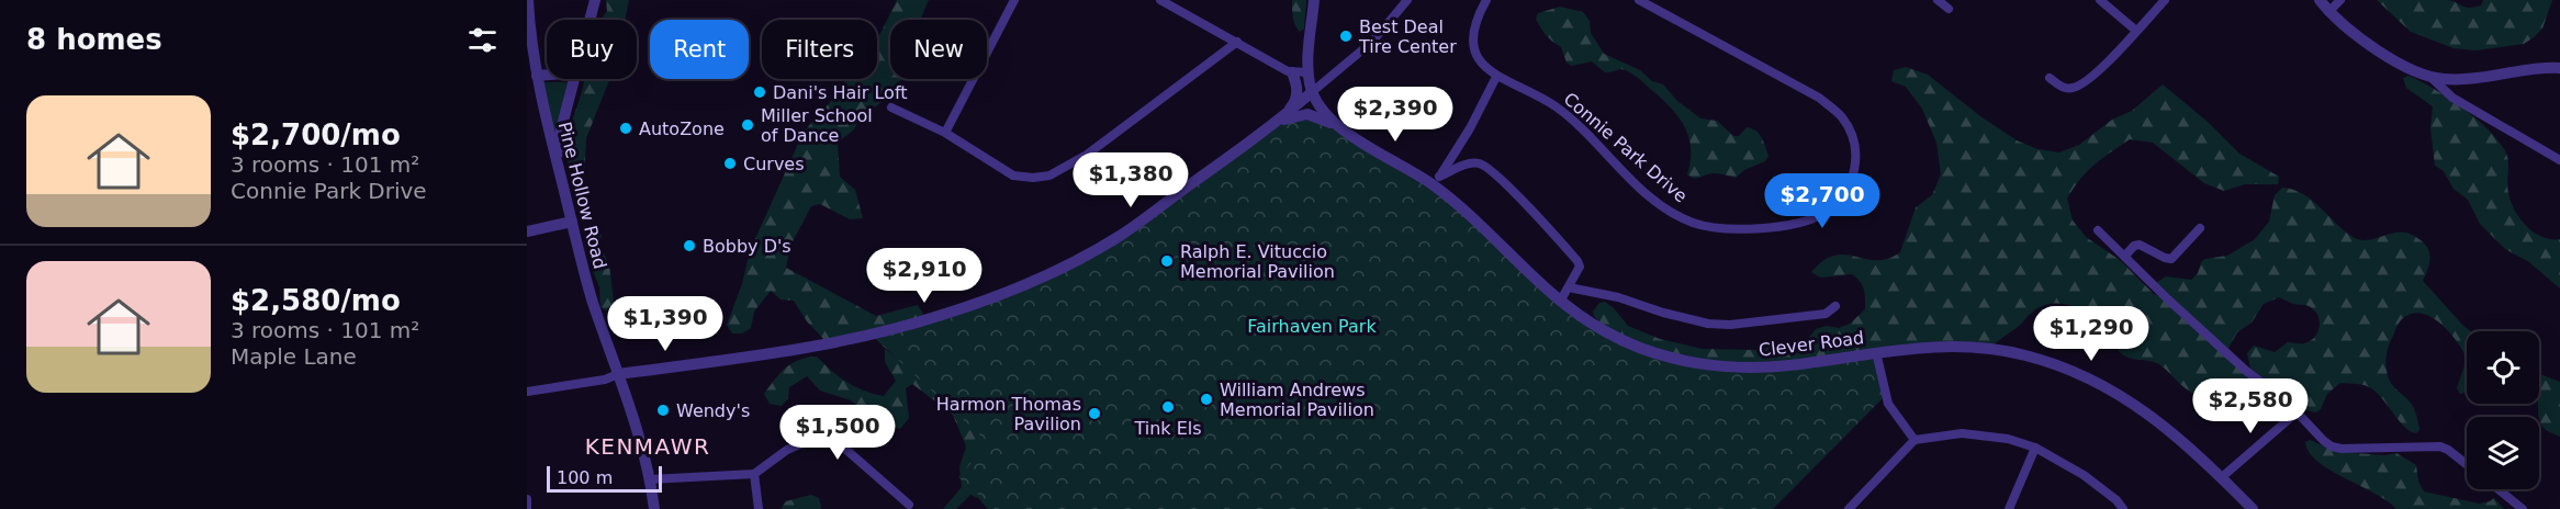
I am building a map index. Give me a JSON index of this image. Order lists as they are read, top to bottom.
{
  "streets": {
    "street": ["Connie Park Drive", "Pine Hollow Road", "Clever Road"]
  },
  "districts": ["KENMAWR"],
  "parks": ["Fairhaven Park"],
  "places": [
    "Best Deal Tire Center",
    "Dani's Hair Loft",
    "Miller School of Dance",
    "AutoZone",
    "Curves",
    "Bobby D's",
    "Ralph E. Vituccio Memorial Pavilion",
    "William Andrews Memorial Pavilion",
    "Tink Els",
    "Wendy's",
    "Harmon Thomas Pavilion"
  ],
  "scale_bar": "100 m",
  "page": {
    "heading": "8 homes",
    "chip": [
      "Buy",
      "Rent",
      "Filters",
      "New"
    ],
    "list": [
      {
        "name": "$2,700/mo",
        "note": "3 rooms · 101 m² · Connie Park Drive"
      },
      {
        "name": "$2,580/mo",
        "note": "3 rooms · 101 m² · Maple Lane"
      }
    ],
    "price": [
      "$2,390",
      "$1,380",
      "$2,700",
      "$2,910",
      "$1,390",
      "$1,290",
      "$2,580",
      "$1,500"
    ],
    "scale": "100 m"
  }
}
